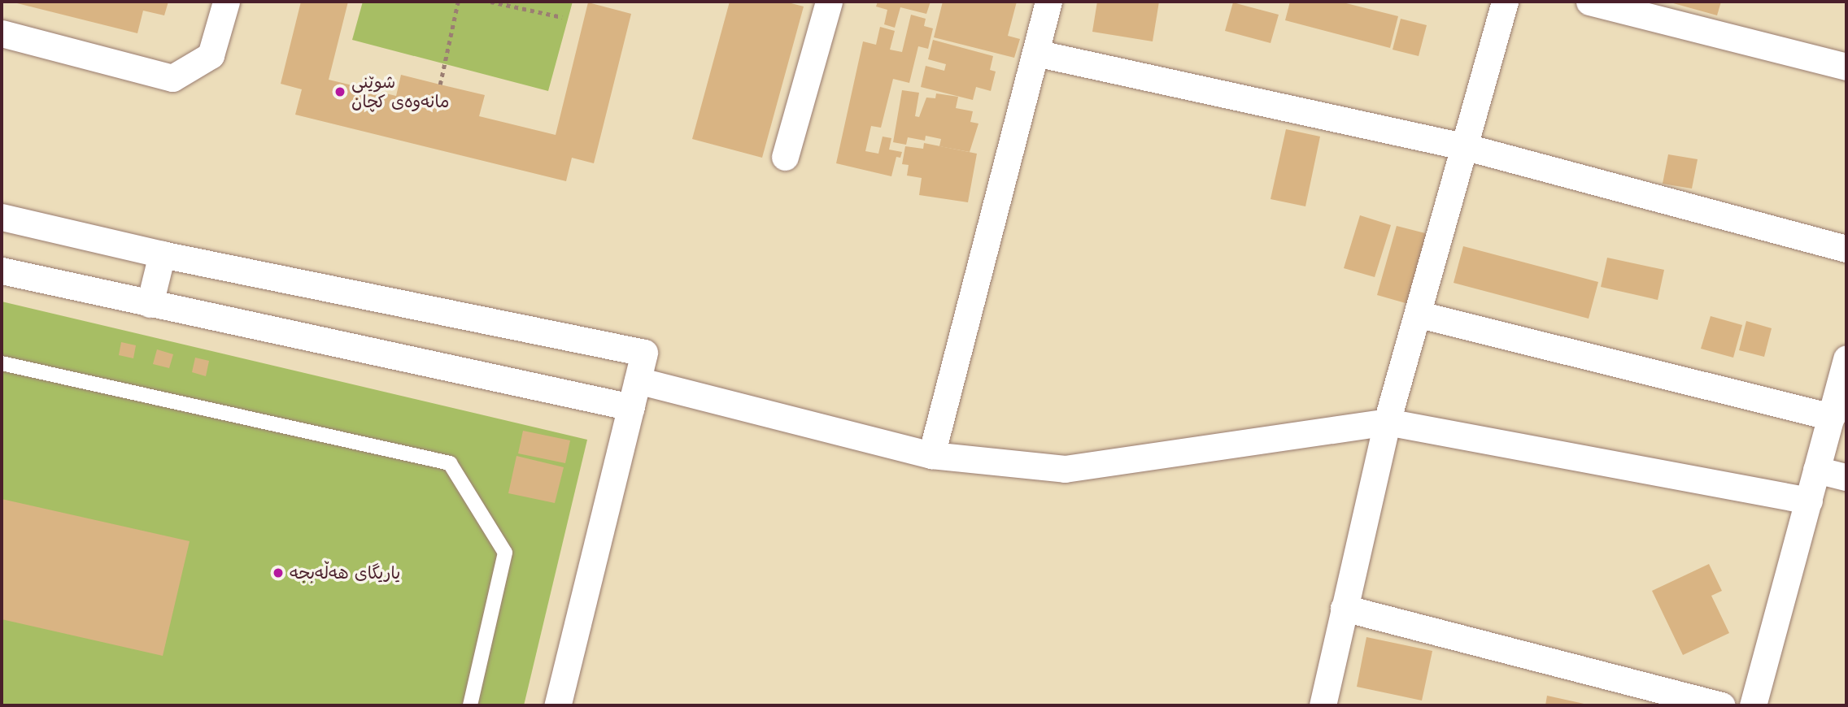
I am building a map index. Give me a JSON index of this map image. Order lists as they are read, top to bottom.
{
  "places": ["شوێنی مانەوەی کچان", "یاریگای هەڵەبجە"]
}
